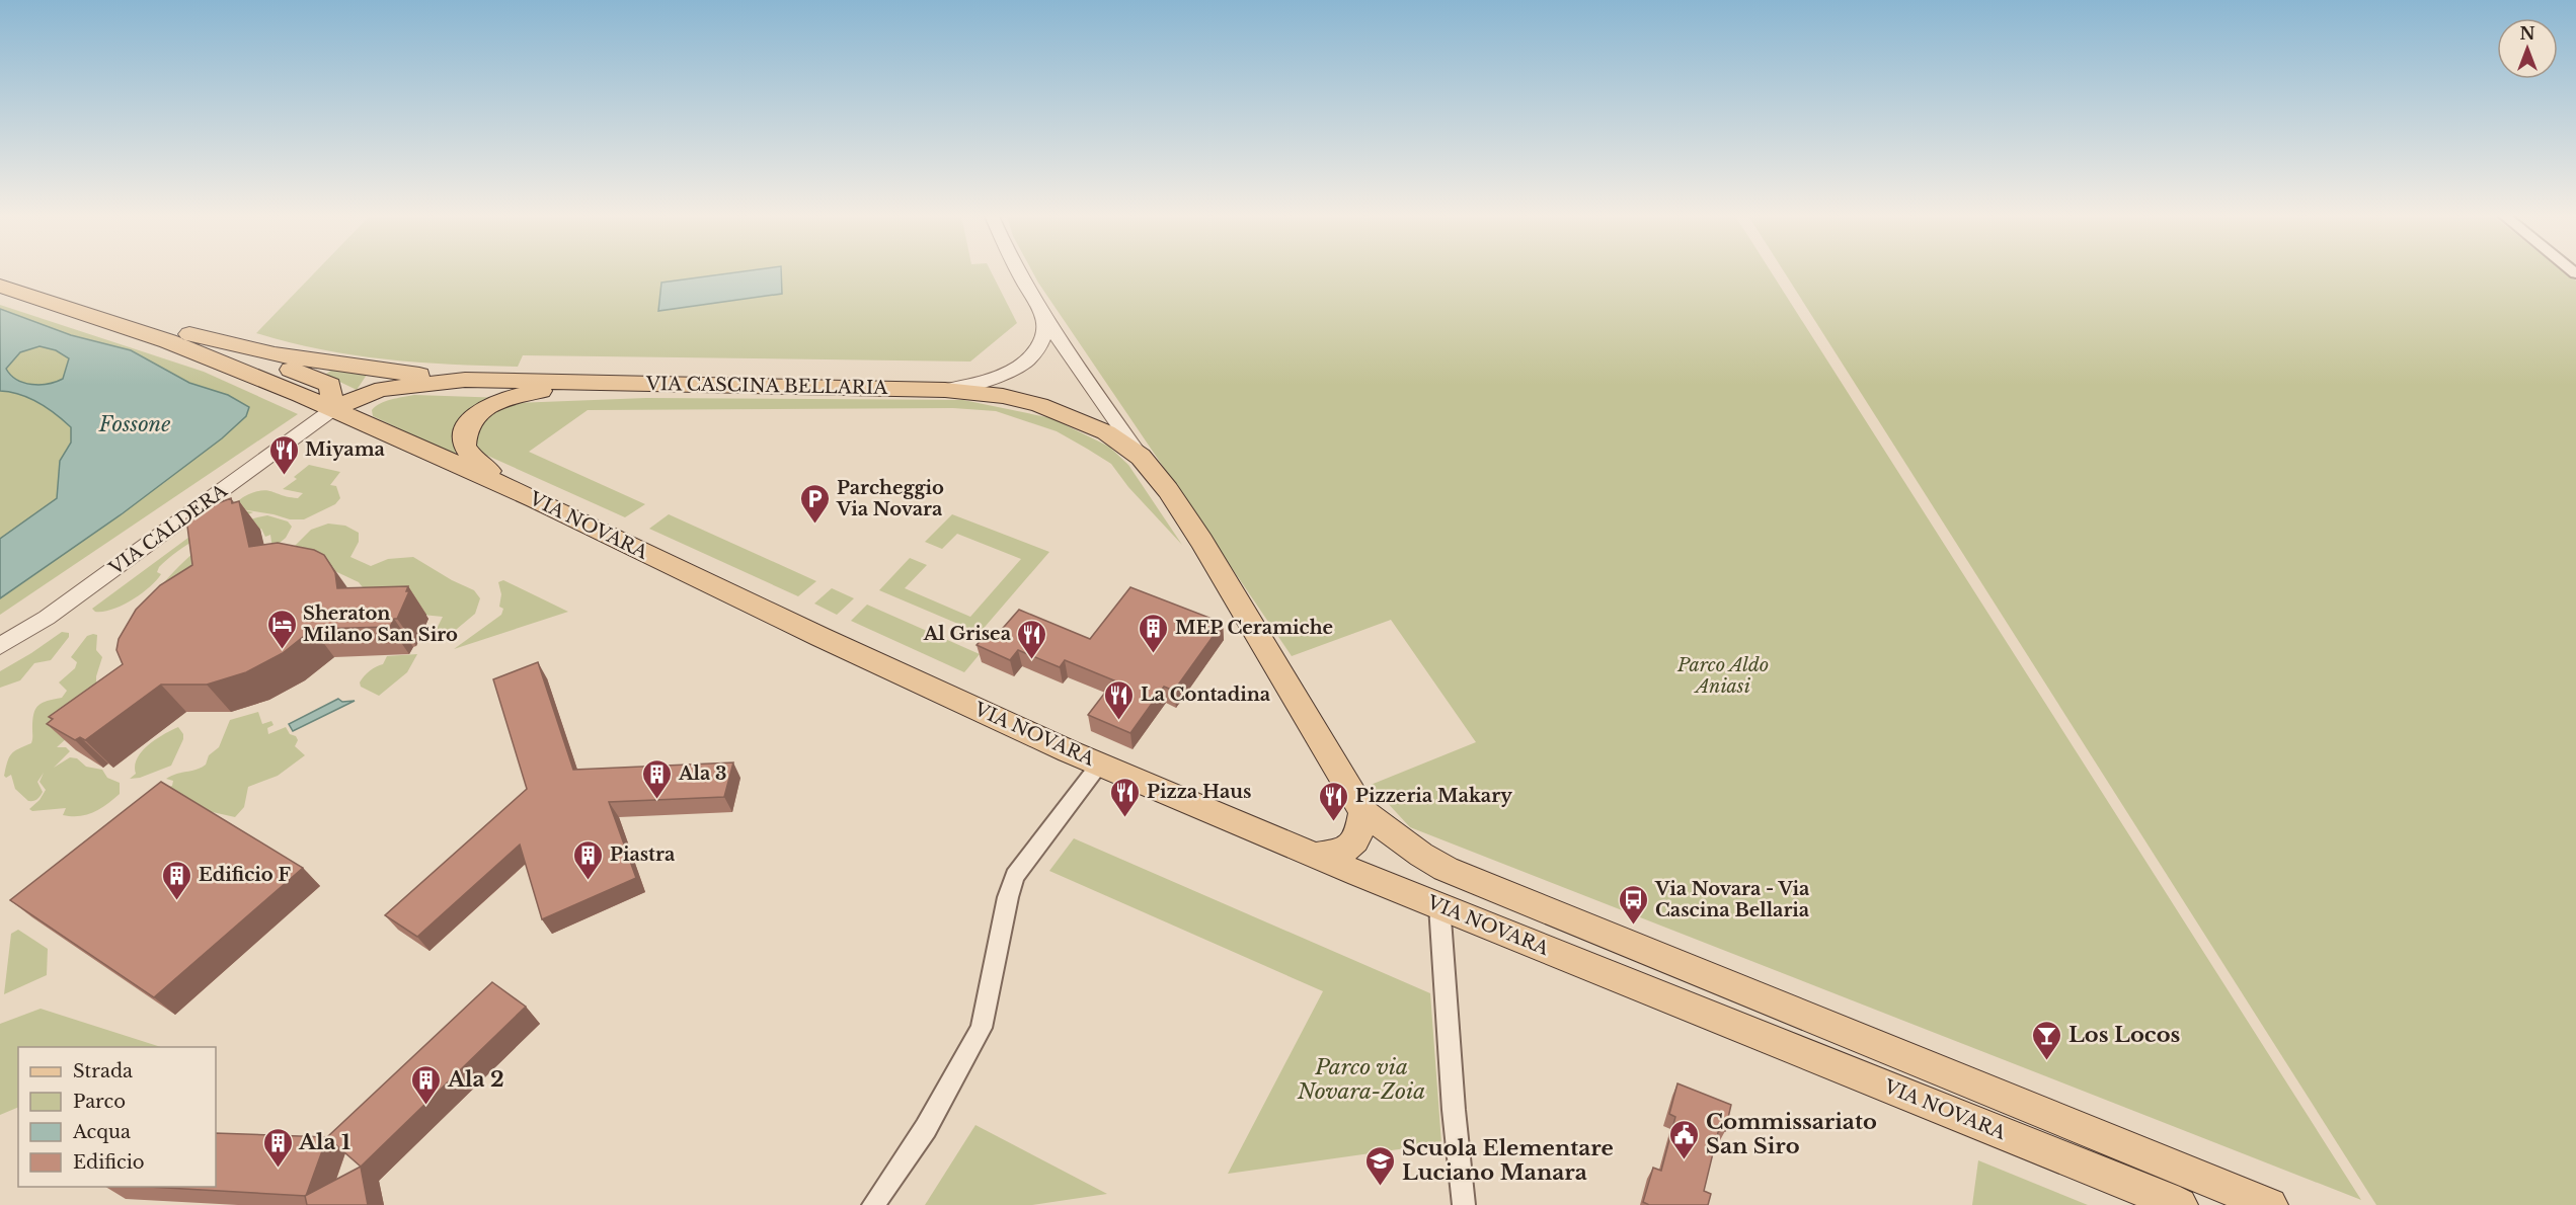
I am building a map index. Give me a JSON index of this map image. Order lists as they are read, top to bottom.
{
  "streets": {
    "main road": ["VIA CASCINA BELLARIA", "VIA NOVARA"],
    "street": ["VIA CALDERA"]
  },
  "crossings": [
    ["VIA CASCINA BELLARIA", "VIA NOVARA"],
    ["VIA NOVARA", "VIA CALDERA"]
  ],
  "water": ["Fossone"],
  "parks": ["Parco Aldo Aniasi", "Parco via Novara-Zoia"],
  "places": {
    "restaurant": [
      "Miyama",
      "Al Grisea",
      "La Contadina",
      "Pizza Haus",
      "Pizzeria Makary"
    ],
    "parking": ["Parcheggio Via Novara"],
    "hotel": ["Sheraton Milano San Siro"],
    "building": [
      "MEP Ceramiche",
      "Ala 3",
      "Piastra",
      "Edificio F",
      "Ala 2",
      "Ala 1"
    ],
    "bus stop": ["Via Novara - Via Cascina Bellaria"],
    "bar": ["Los Locos"],
    "public building": ["Commissariato San Siro"],
    "school or university": ["Scuola Elementare Luciano Manara"]
  },
  "legend": [
    "Strada",
    "Parco",
    "Acqua",
    "Edificio"
  ],
  "north": "top"
}
